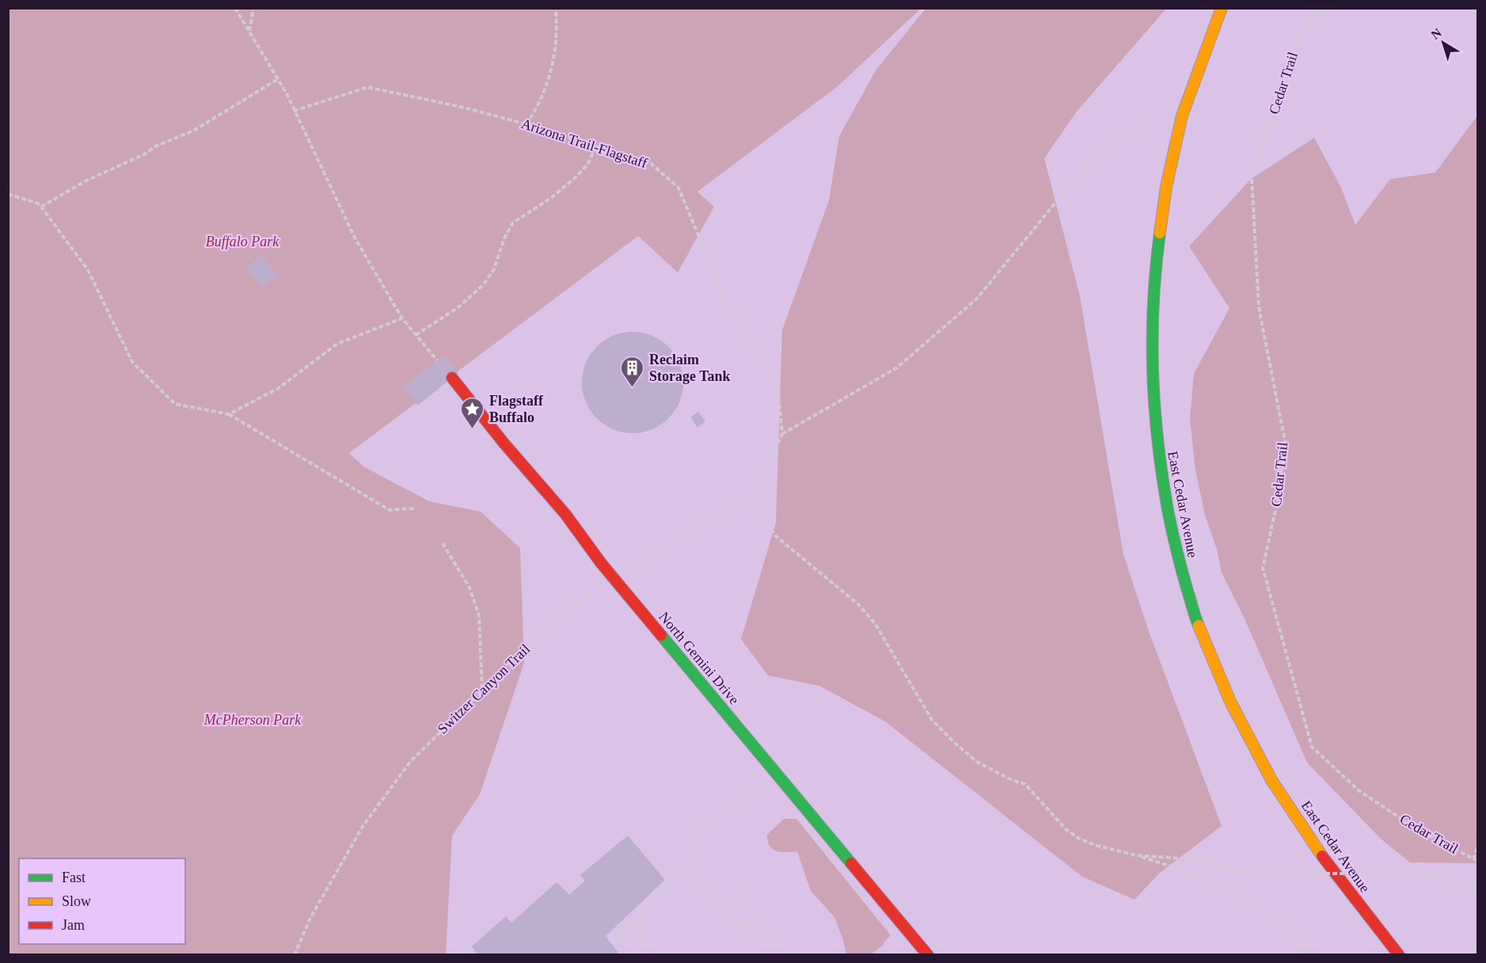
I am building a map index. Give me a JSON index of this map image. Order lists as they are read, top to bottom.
{
  "streets": {
    "main road": ["East Cedar Avenue", "North Gemini Drive"],
    "path": ["Cedar Trail", "Arizona Trail-Flagstaff", "Switzer Canyon Trail"]
  },
  "crossings": [
    ["North Gemini Drive", "Switzer Canyon Trail"]
  ],
  "parks": ["Buffalo Park", "McPherson Park"],
  "places": {
    "building": ["Reclaim Storage Tank"],
    "place": ["Flagstaff Buffalo"]
  },
  "legend": ["Fast", "Slow", "Jam"],
  "north": "top left"
}
